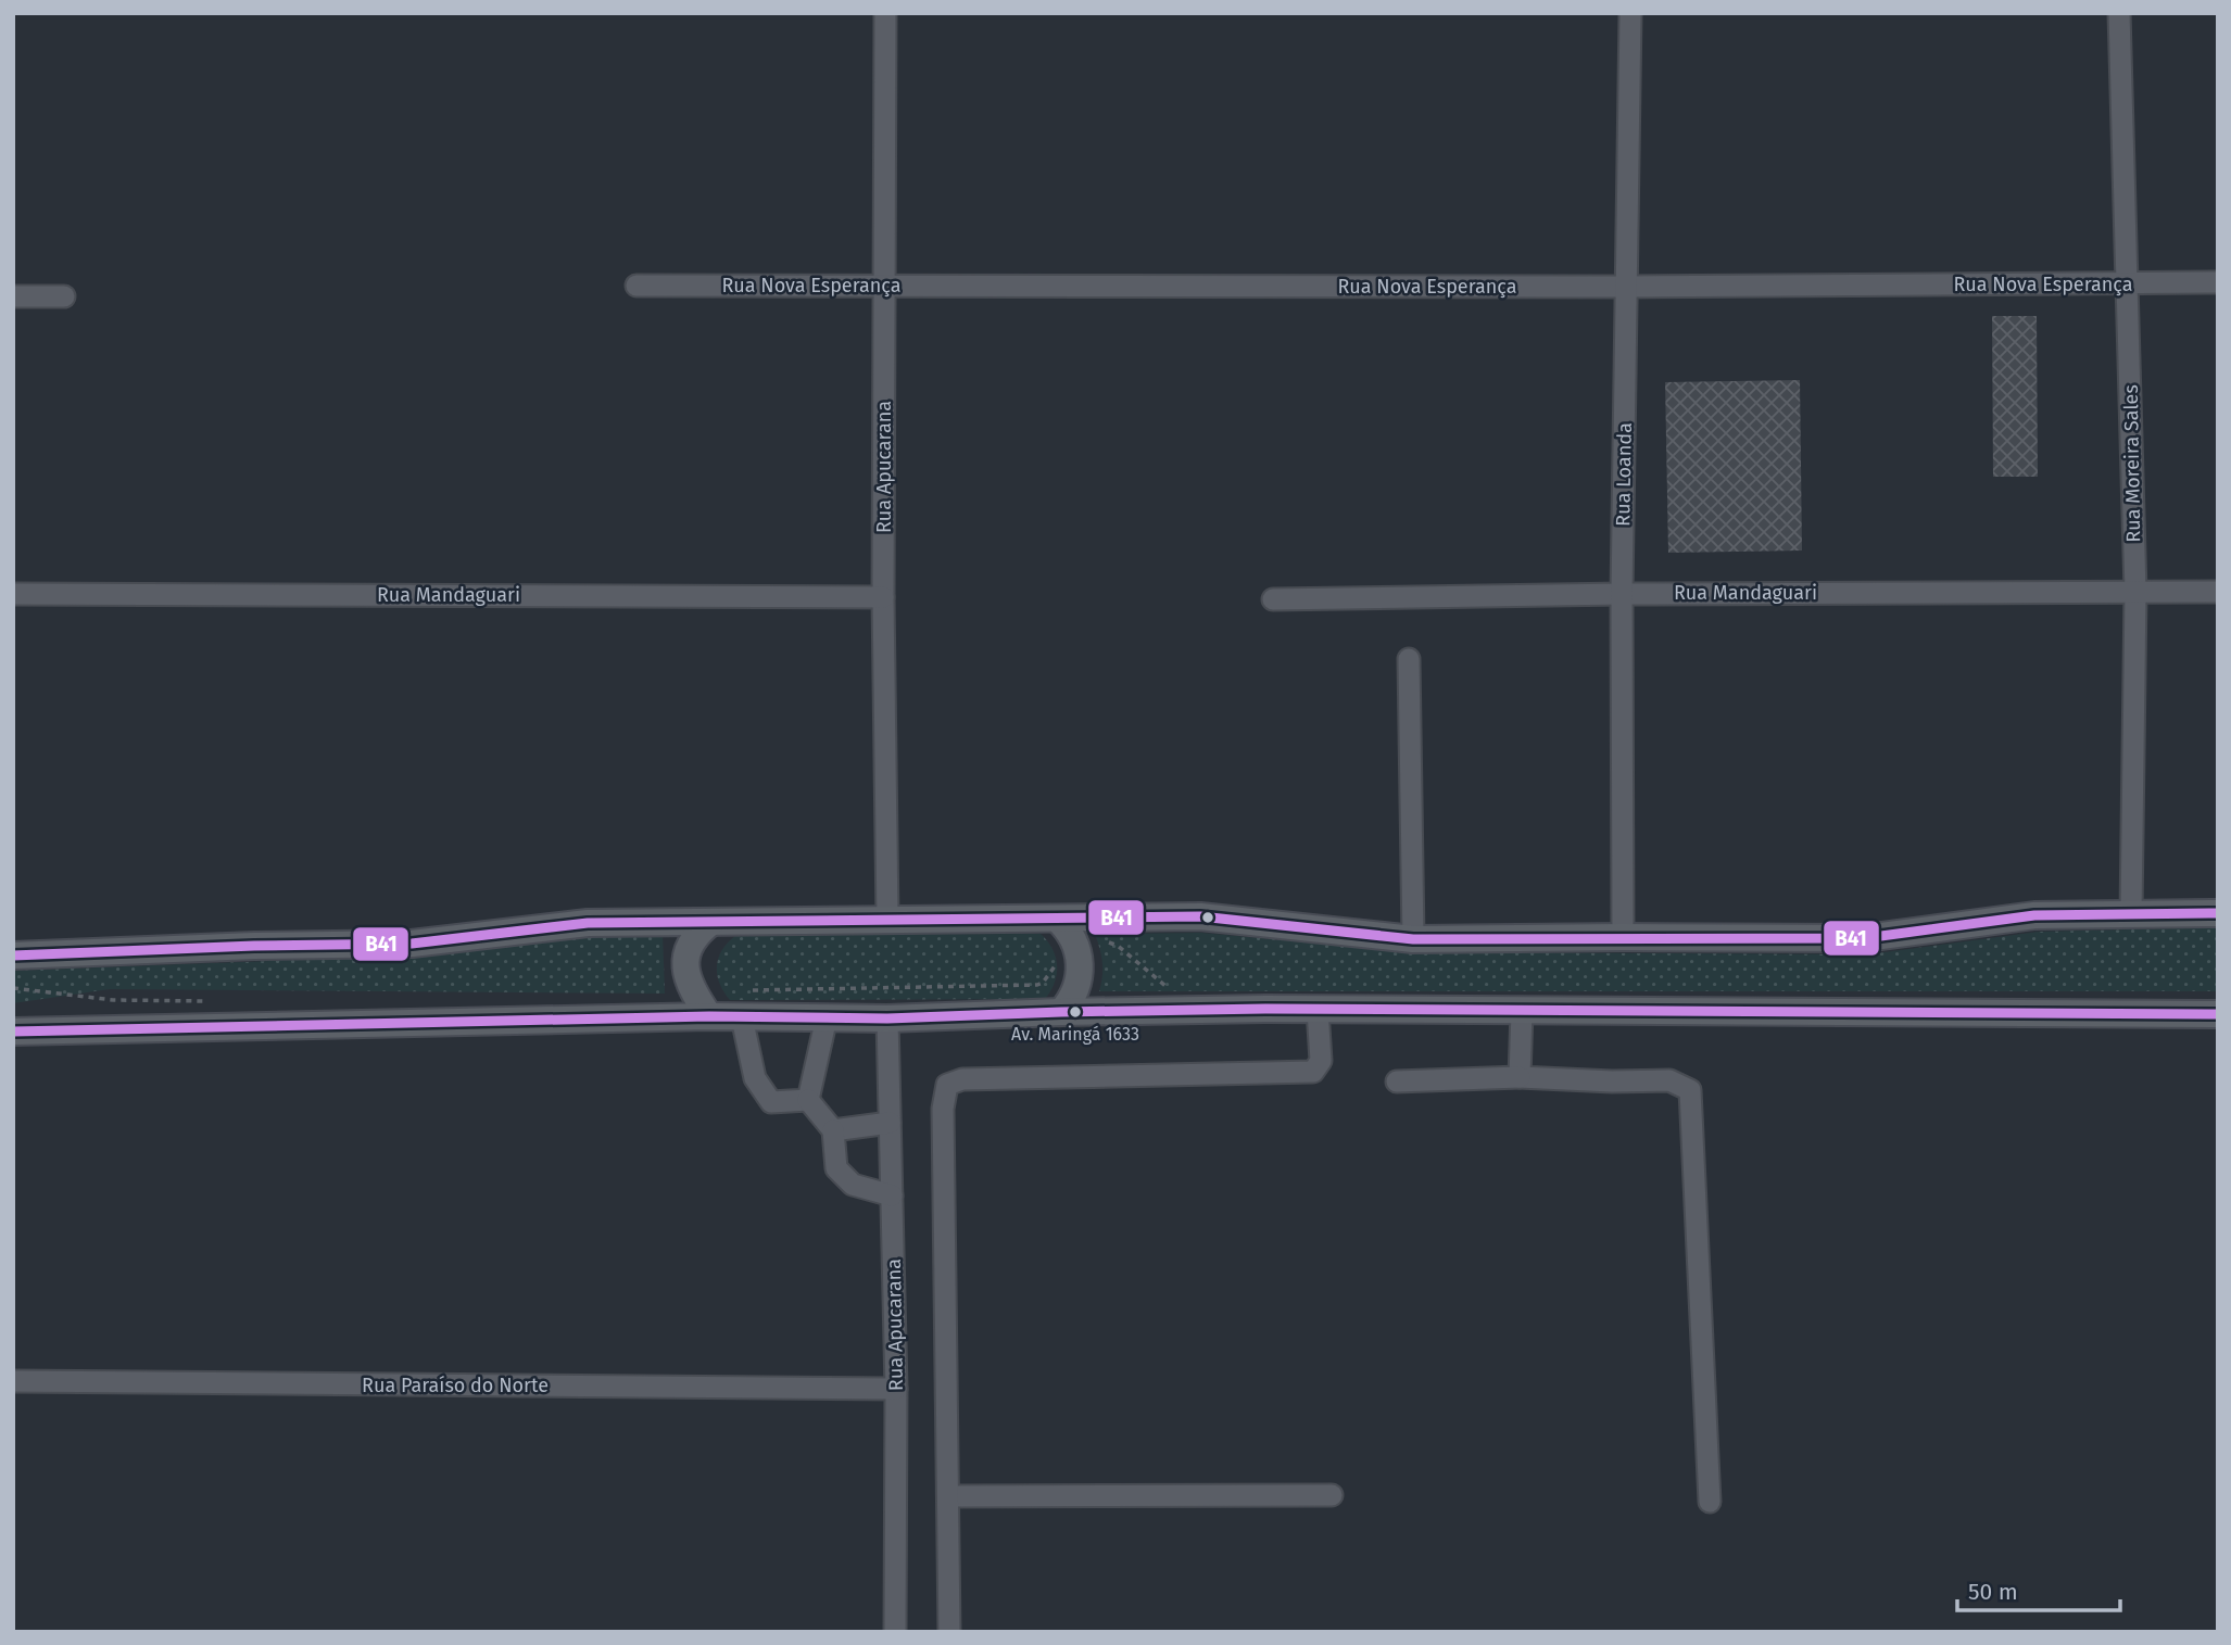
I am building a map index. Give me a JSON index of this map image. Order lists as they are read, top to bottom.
{
  "streets": {
    "street": [
      "Rua Nova Esperança",
      "Rua Moreira Sales",
      "Rua Apucarana",
      "Rua Loanda",
      "Rua Mandaguari",
      "Rua Paraíso do Norte"
    ]
  },
  "crossings": [
    ["Rua Nova Esperança", "Rua Moreira Sales"],
    ["Rua Nova Esperança", "Rua Apucarana"],
    ["Rua Nova Esperança", "Rua Loanda"],
    ["Rua Moreira Sales", "Rua Mandaguari"],
    ["Rua Apucarana", "Rua Mandaguari"],
    ["Rua Apucarana", "Rua Paraíso do Norte"],
    ["Rua Loanda", "Rua Mandaguari"]
  ],
  "places": ["Av. Maringá 1633"],
  "lines": ["transit line B41"],
  "scale_bar": "50 m"
}
